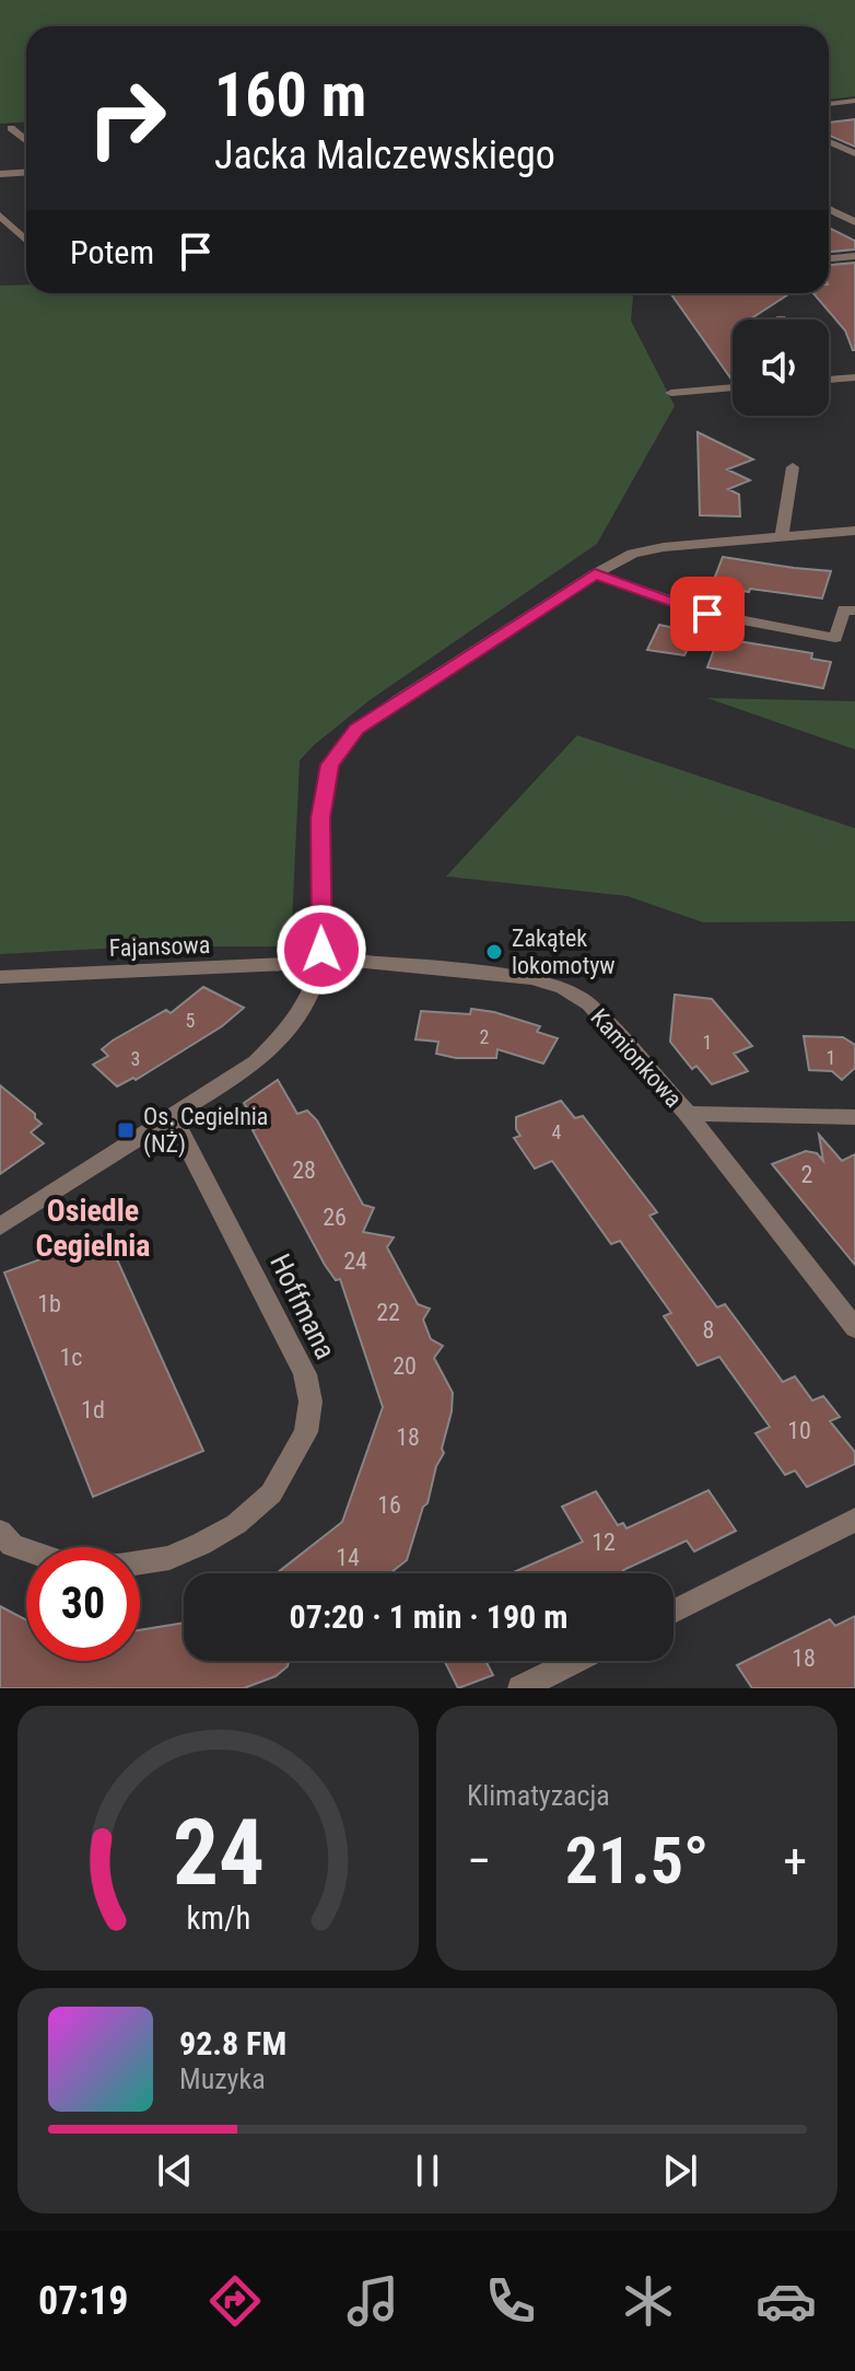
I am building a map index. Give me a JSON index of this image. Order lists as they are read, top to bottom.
{
  "streets": {
    "street": ["Fajansowa", "Kamionkowa", "Hoffmana"]
  },
  "crossings": [
    ["Fajansowa", "Kamionkowa"]
  ],
  "districts": ["Osiedle Cegielnia"],
  "places": {
    "other": ["Zakątek lokomotyw"],
    "transit": ["Os. Cegielnia (NŻ)"]
  },
  "house_numbers": [
    "5",
    "2",
    "1",
    "1",
    "3",
    "4",
    "28",
    "2",
    "26",
    "24",
    "1b",
    "22",
    "8",
    "1c",
    "20",
    "1d",
    "10",
    "18",
    "16",
    "12",
    "14",
    "18"
  ],
  "page": {
    "turn": ["160 m", "Jacka Malczewskiego"],
    "then": "Potem",
    "limit": "30",
    "trip": "07:20 · 1 min · 190 m",
    "tile": "Klimatyzacja",
    "heat": ["−", "21.5°", "+"],
    "song": ["92.8 FM", "Muzyka"],
    "tabs": "07:19",
    "gauge": ["24", "km/h"]
  }
}
